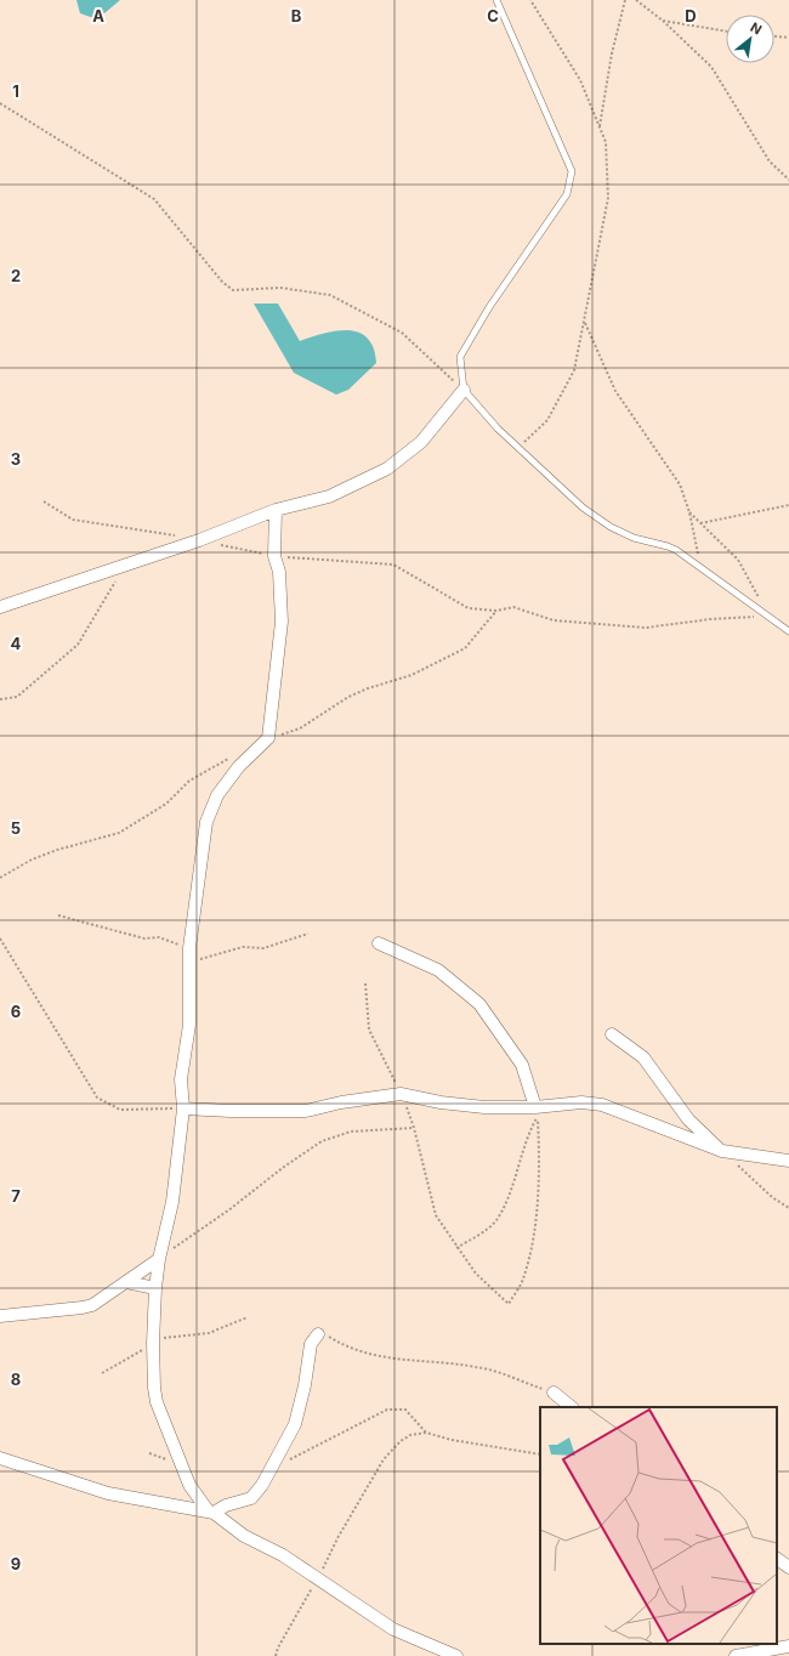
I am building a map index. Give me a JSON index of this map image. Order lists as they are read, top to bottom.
{
  "north": "top right",
  "grid": {
    "columns": [
      "A",
      "B",
      "C",
      "D"
    ],
    "rows": [
      "1",
      "2",
      "3",
      "4",
      "5",
      "6",
      "7",
      "8",
      "9"
    ]
  }
}
